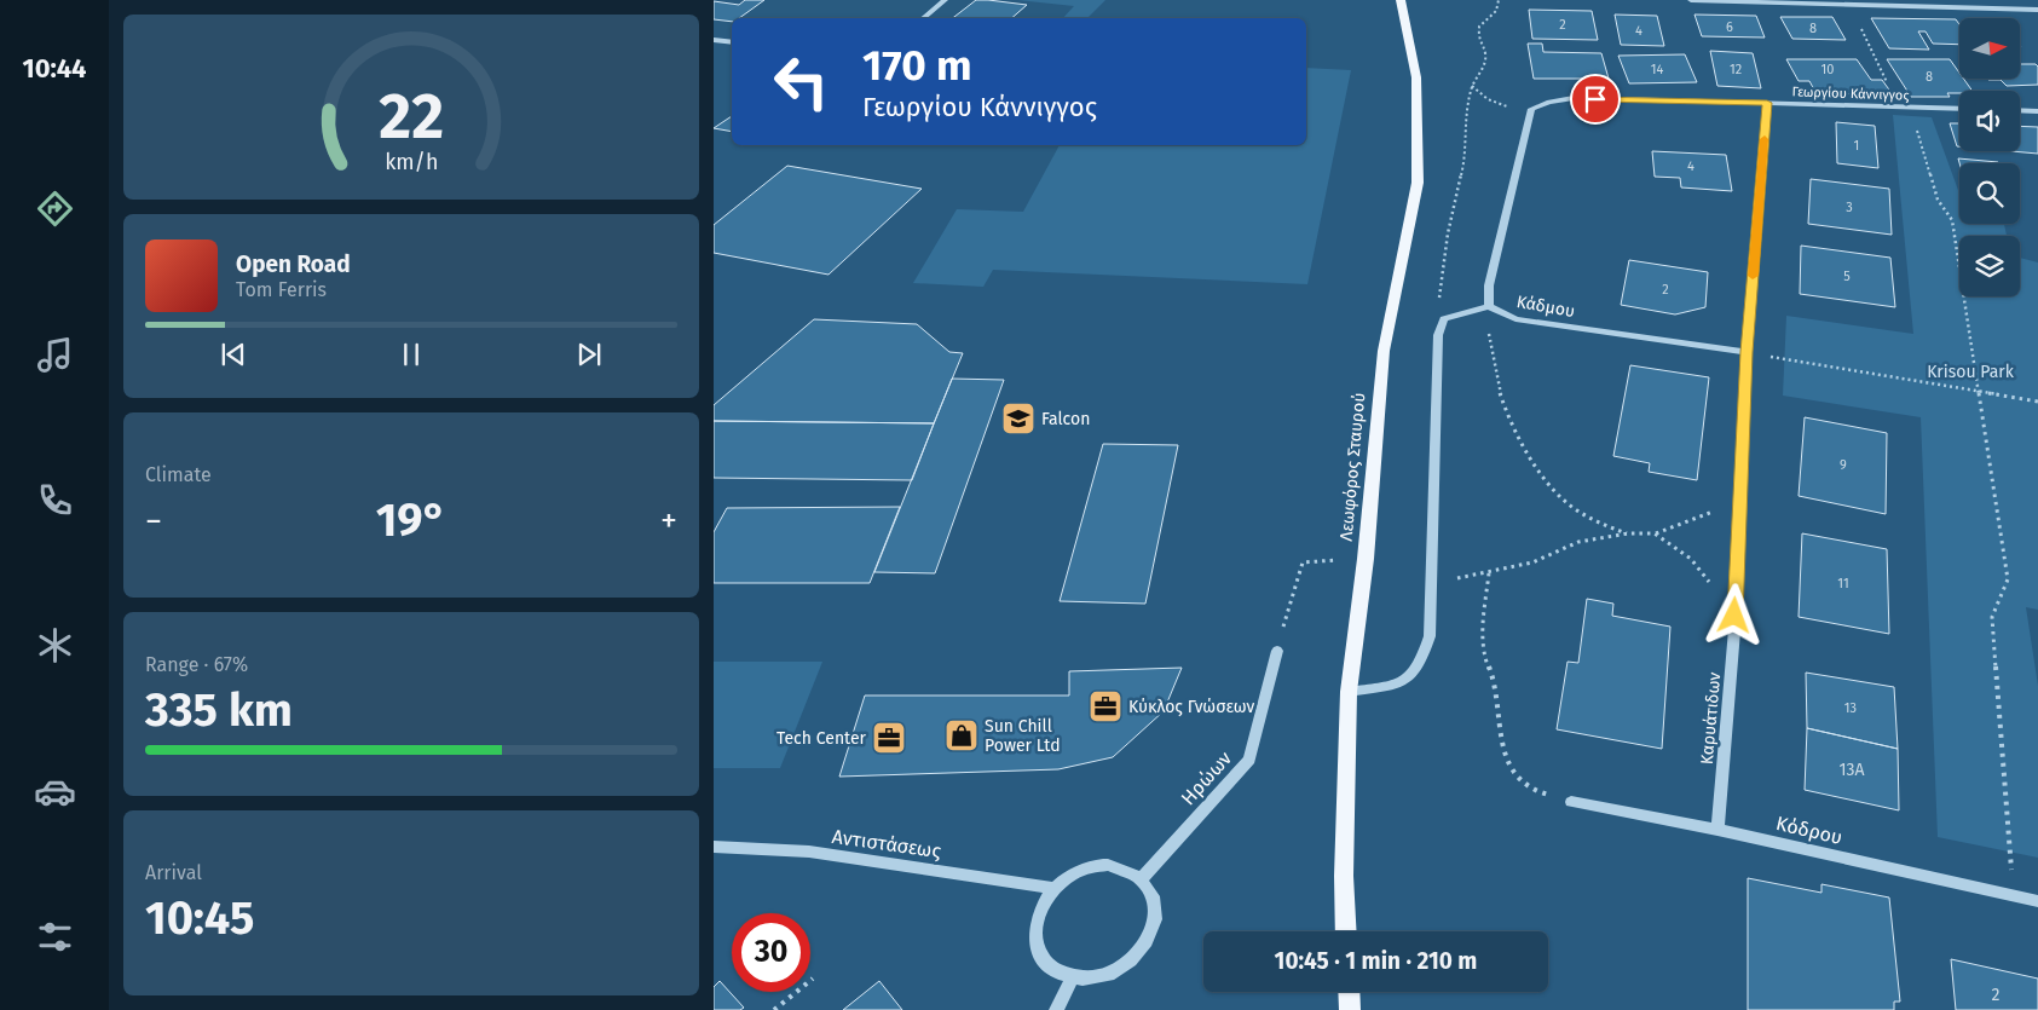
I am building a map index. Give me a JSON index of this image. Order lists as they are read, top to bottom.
{
  "streets": {
    "main road": ["Λεωφόρος Σταυρού"],
    "street": [
      "Γεωργίου Κάννιγγος",
      "Κάδμου",
      "Καρυάτιδων",
      "Ηρώων",
      "Κόδρου",
      "Αντιστάσεως"
    ]
  },
  "crossings": [
    ["Γεωργίου Κάννιγγος", "Καρυάτιδων"],
    ["Κάδμου", "Καρυάτιδων"],
    ["Καρυάτιδων", "Κόδρου"],
    ["Ηρώων", "Αντιστάσεως"]
  ],
  "parks": ["Krisou Park"],
  "places": {
    "school or university": ["Falcon"],
    "office": ["Κύκλος Γνώσεων", "Tech Center"],
    "shop": ["Sun Chill Power Ltd"]
  },
  "house_numbers": [
    "2",
    "6",
    "8",
    "4",
    "14",
    "12",
    "10",
    "8",
    "1",
    "4",
    "3",
    "5",
    "2",
    "9",
    "11",
    "13",
    "13A",
    "2"
  ],
  "north": "right",
  "page": {
    "tabs": "10:44",
    "turn": ["170 m", "Γεωργίου Κάννιγγος"],
    "song": ["Open Road", "Tom Ferris"],
    "tile": [
      "Climate",
      ["Range · 67%", "335 km"],
      ["Arrival", "10:45"]
    ],
    "heat": ["−", "19°", "+"],
    "limit": "30",
    "trip": "10:45 · 1 min · 210 m",
    "gauge": ["22", "km/h"]
  }
}
